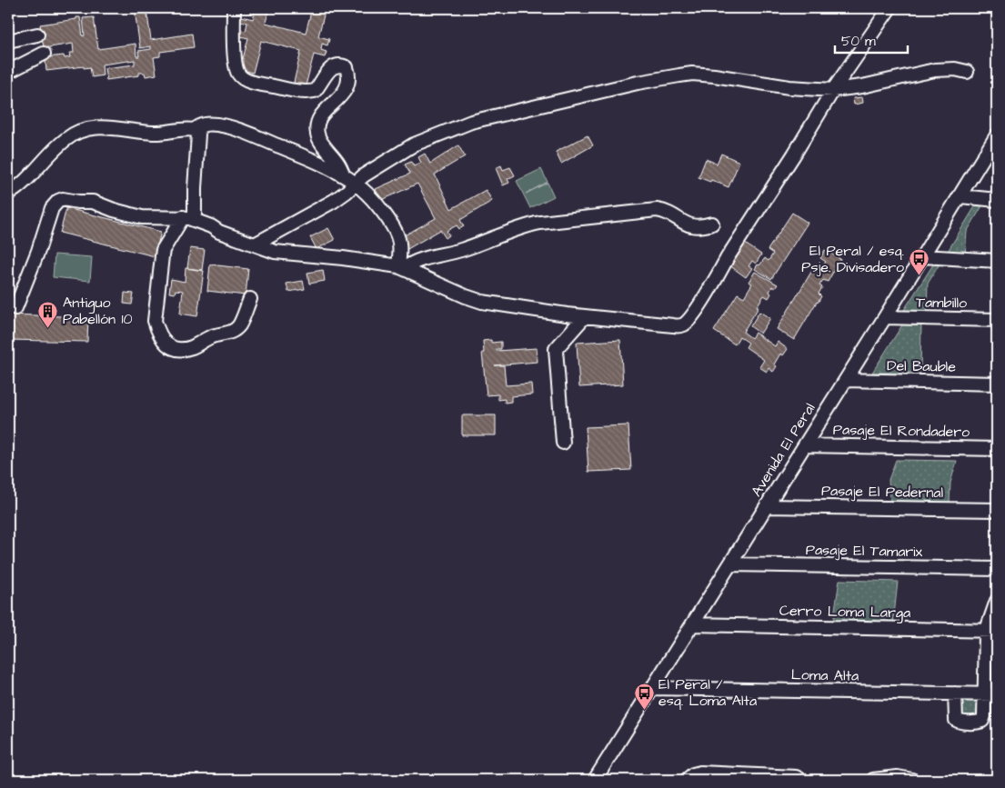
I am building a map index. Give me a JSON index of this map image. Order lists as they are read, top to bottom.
{
  "streets": {
    "street": [
      "Tambillo",
      "Del Bauble",
      "Pasaje El Rondadero",
      "Avenida El Peral",
      "Pasaje El Pedernal",
      "Pasaje El Tamarix",
      "Cerro Loma Larga",
      "Loma Alta"
    ]
  },
  "crossings": [
    ["Tambillo", "Avenida El Peral"],
    ["Del Bauble", "Avenida El Peral"],
    ["Pasaje El Rondadero", "Avenida El Peral"],
    ["Avenida El Peral", "Pasaje El Pedernal"],
    ["Avenida El Peral", "Pasaje El Tamarix"],
    ["Avenida El Peral", "Cerro Loma Larga"],
    ["Avenida El Peral", "Loma Alta"]
  ],
  "places": {
    "bus stop": ["El Peral / esq. Psje. Divisadero", "El Peral / esq. Loma Alta"],
    "building": ["Antiguo Pabellón 10"]
  },
  "scale_bar": "50 m"
}
